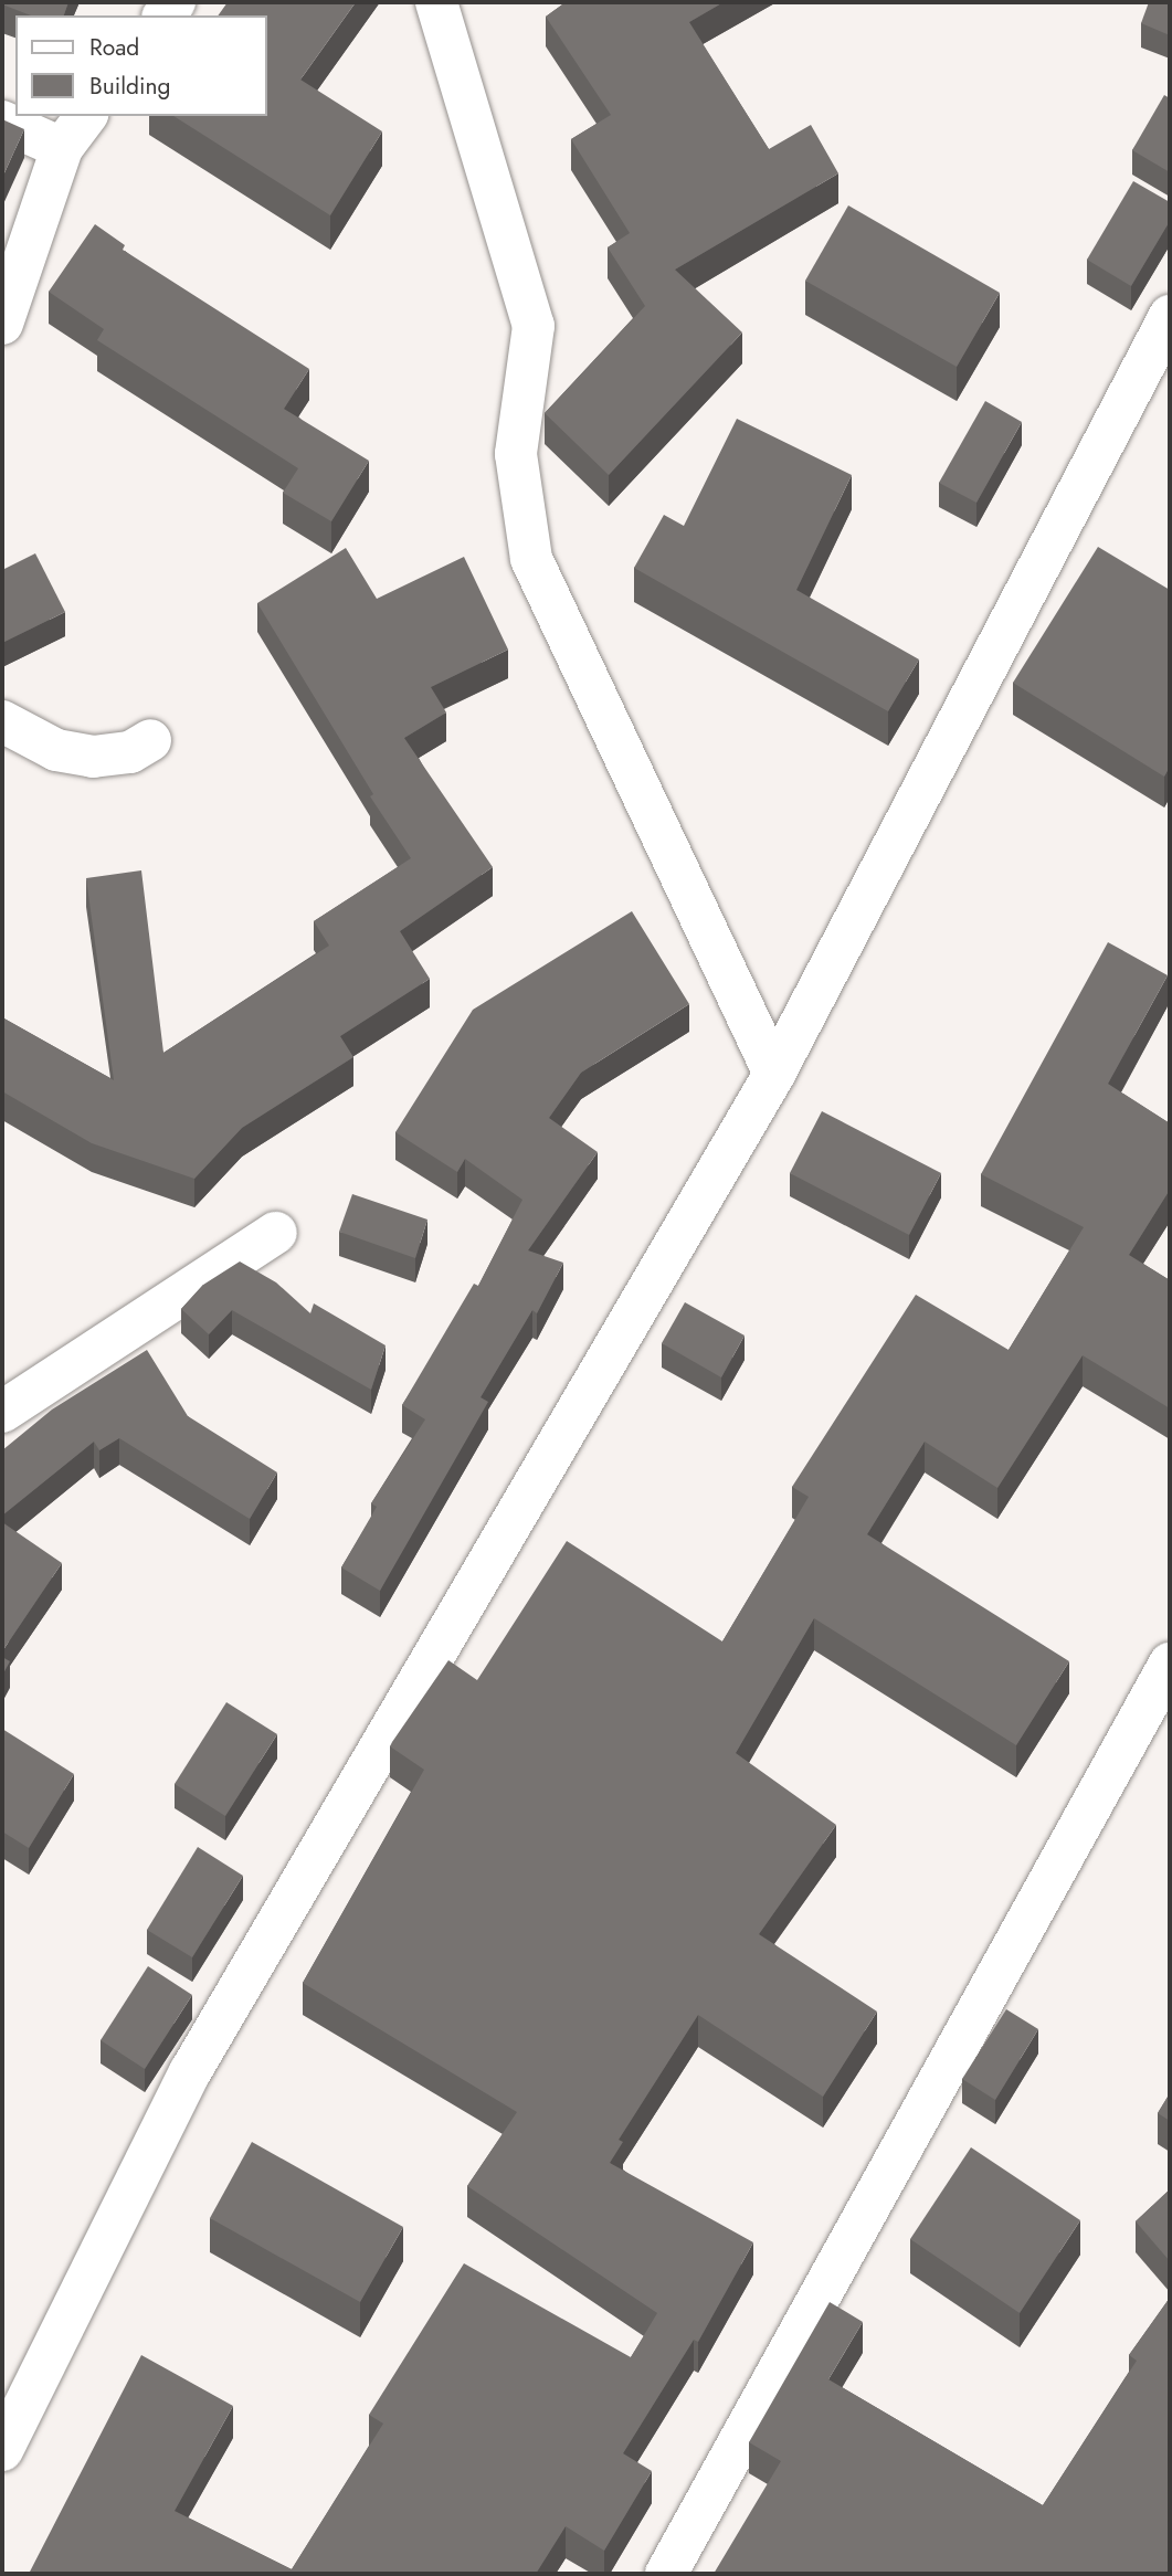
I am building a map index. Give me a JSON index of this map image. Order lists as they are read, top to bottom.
{
  "legend": ["Road", "Building"]
}
